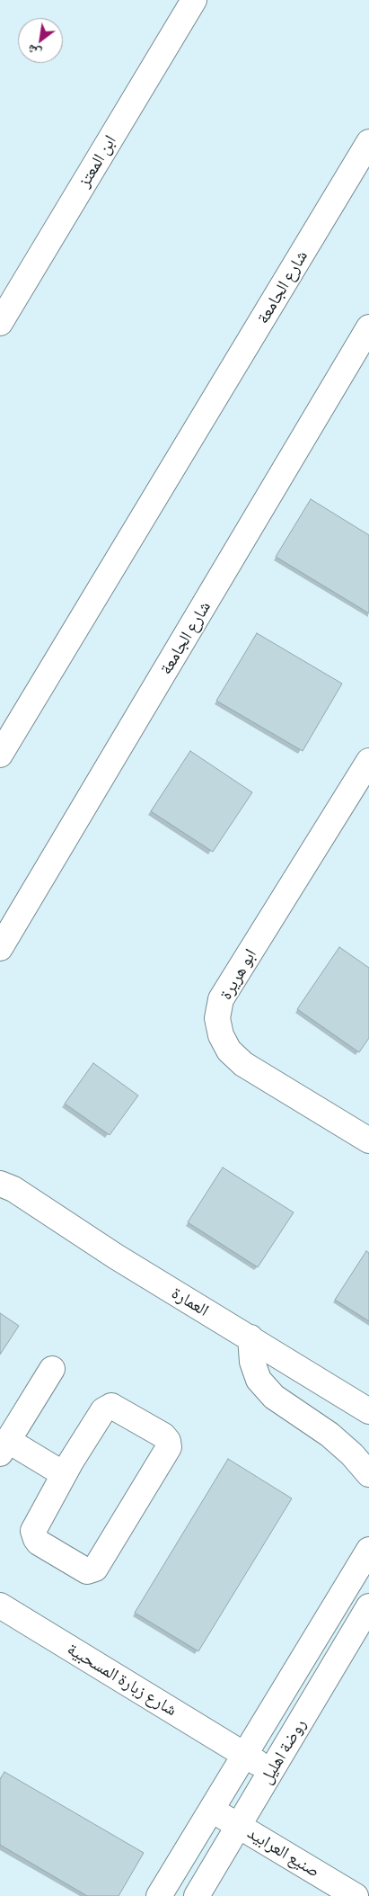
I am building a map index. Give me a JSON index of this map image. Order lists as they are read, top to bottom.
{
  "streets": {
    "street": [
      "ابن المعتز",
      "شارع الجامعة",
      "ابو هريرة",
      "العمارة",
      "شارع زبارة المسحبية",
      "روضة اهليل",
      "صنيع العرابيد"
    ]
  },
  "crossings": [
    ["شارع زبارة المسحبية", "روضة اهليل"],
    ["روضة اهليل", "صنيع العرابيد"]
  ],
  "north": "bottom left"
}
